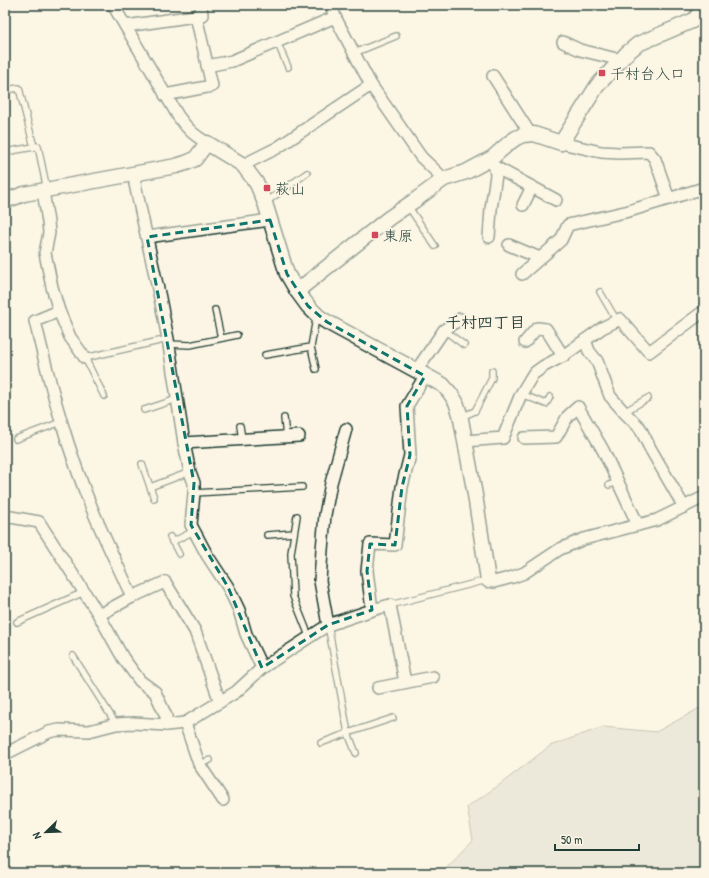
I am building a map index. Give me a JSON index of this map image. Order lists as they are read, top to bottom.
{
  "districts": ["千村四丁目"],
  "places": {
    "transit": ["千村台入口", "萩山", "東原"]
  },
  "scale_bar": "50 m",
  "north": "bottom left"
}
